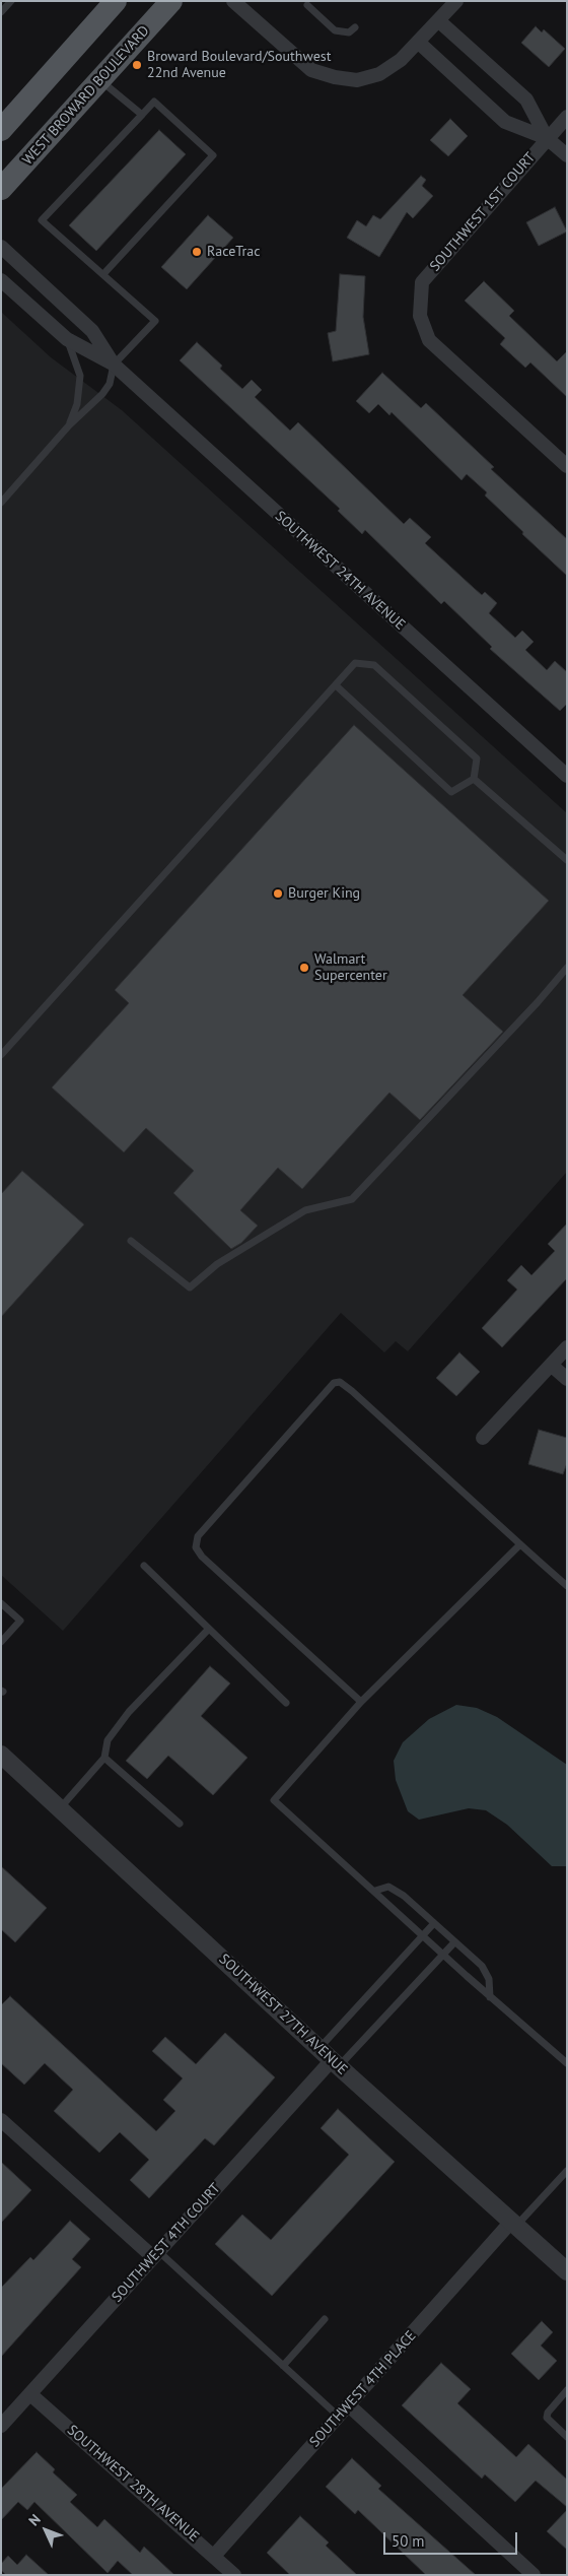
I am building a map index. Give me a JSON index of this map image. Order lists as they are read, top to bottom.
{
  "streets": {
    "main road": ["WEST BROWARD BOULEVARD"],
    "street": [
      "SOUTHWEST 1ST COURT",
      "SOUTHWEST 24TH AVENUE",
      "SOUTHWEST 27TH AVENUE",
      "SOUTHWEST 4TH COURT",
      "SOUTHWEST 4TH PLACE",
      "SOUTHWEST 28TH AVENUE"
    ]
  },
  "crossings": [
    ["SOUTHWEST 27TH AVENUE", "SOUTHWEST 4TH COURT"],
    ["SOUTHWEST 27TH AVENUE", "SOUTHWEST 4TH PLACE"],
    ["SOUTHWEST 4TH COURT", "SOUTHWEST 28TH AVENUE"],
    ["SOUTHWEST 4TH PLACE", "SOUTHWEST 28TH AVENUE"]
  ],
  "places": [
    "Broward Boulevard/Southwest 22nd Avenue",
    "RaceTrac",
    "Burger King",
    "Walmart Supercenter"
  ],
  "scale_bar": "50 m",
  "north": "top left"
}
